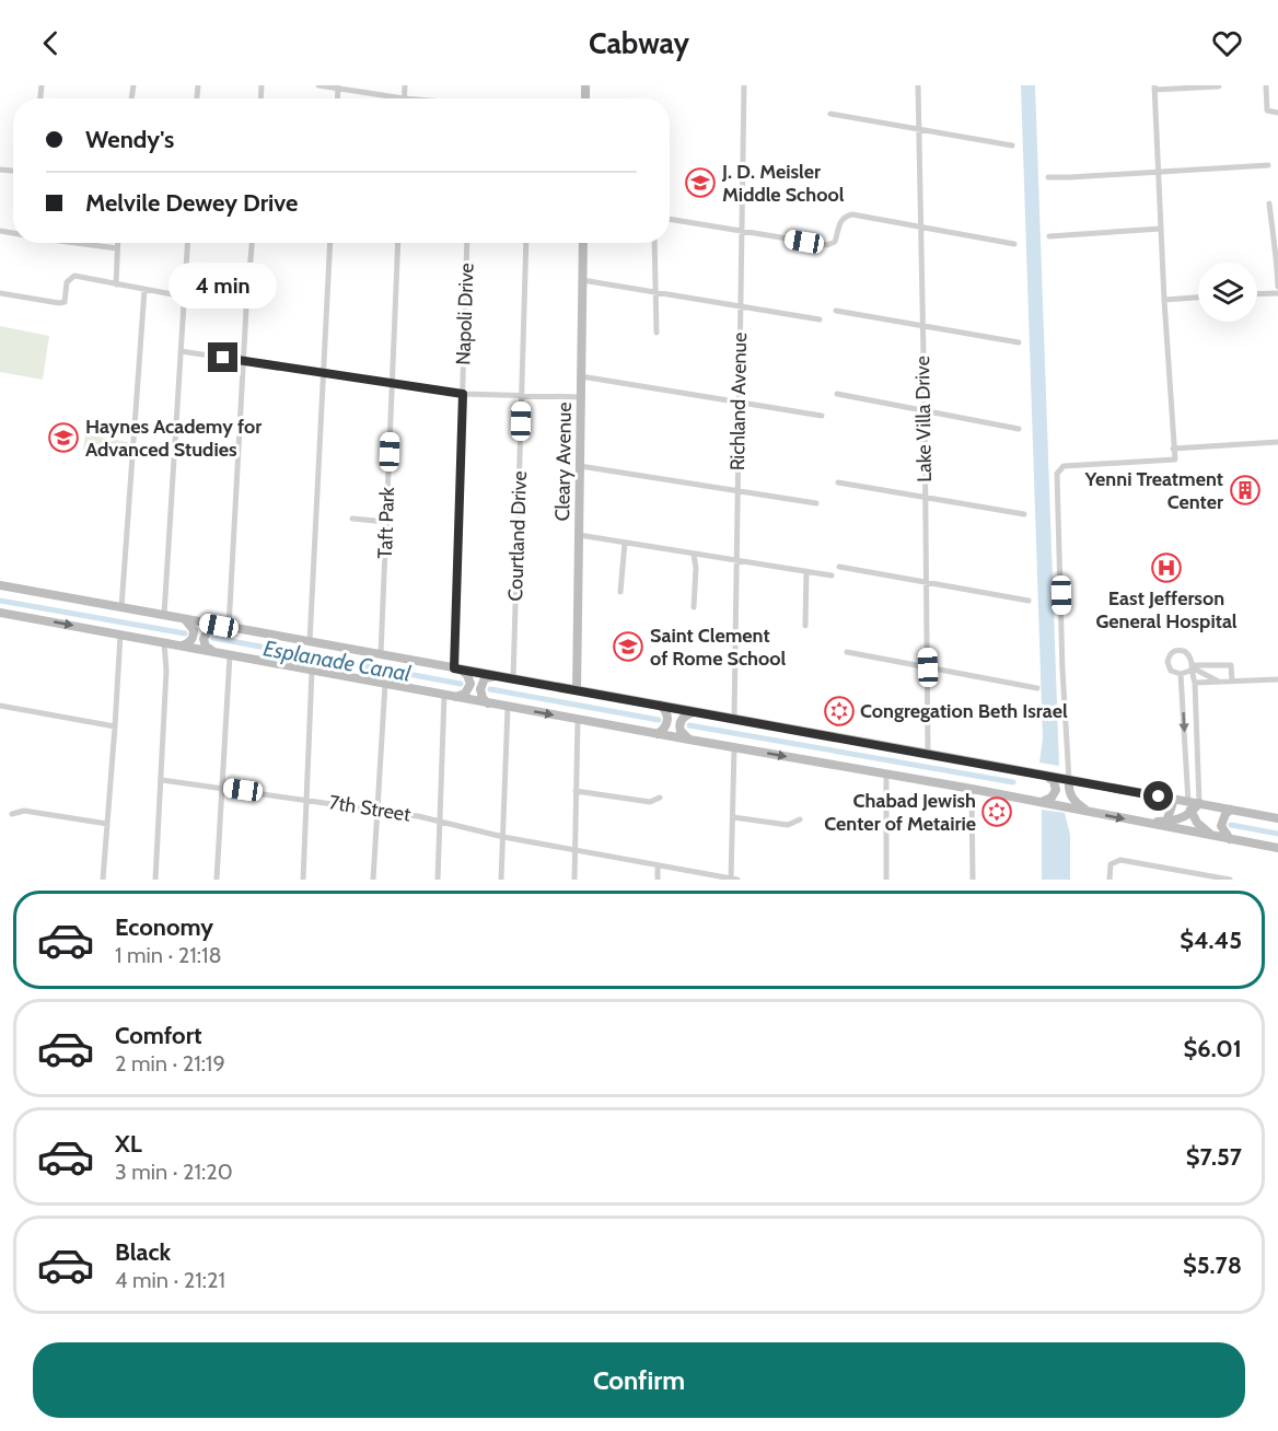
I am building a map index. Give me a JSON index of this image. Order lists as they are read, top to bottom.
{
  "streets": {
    "main road": ["Cleary Avenue"],
    "street": [
      "Napoli Drive",
      "Richland Avenue",
      "Lake Villa Drive",
      "Taft Park",
      "Courtland Drive",
      "7th Street"
    ]
  },
  "water": ["Esplanade Canal"],
  "places": {
    "school or university": ["J. D. Meisler Middle School", "Haynes Academy for Advanced Studies", "Saint Clement of Rome School"],
    "building": ["Yenni Treatment Center"],
    "hospital": ["East Jefferson General Hospital"],
    "synagogue": ["Congregation Beth Israel", "Chabad Jewish Center of Metairie"]
  },
  "page": {
    "header": "Cabway",
    "banner": ["Wendy's", "Melvile Dewey Drive"],
    "bubble": "4 min",
    "list": [
      {
        "name": "Economy",
        "note": "1 min · 21:18",
        "value": "$4.45"
      },
      {
        "name": "Comfort",
        "note": "2 min · 21:19",
        "value": "$6.01"
      },
      {
        "name": "XL",
        "note": "3 min · 21:20",
        "value": "$7.57"
      },
      {
        "name": "Black",
        "note": "4 min · 21:21",
        "value": "$5.78"
      }
    ],
    "buttons": "Confirm"
  }
}
